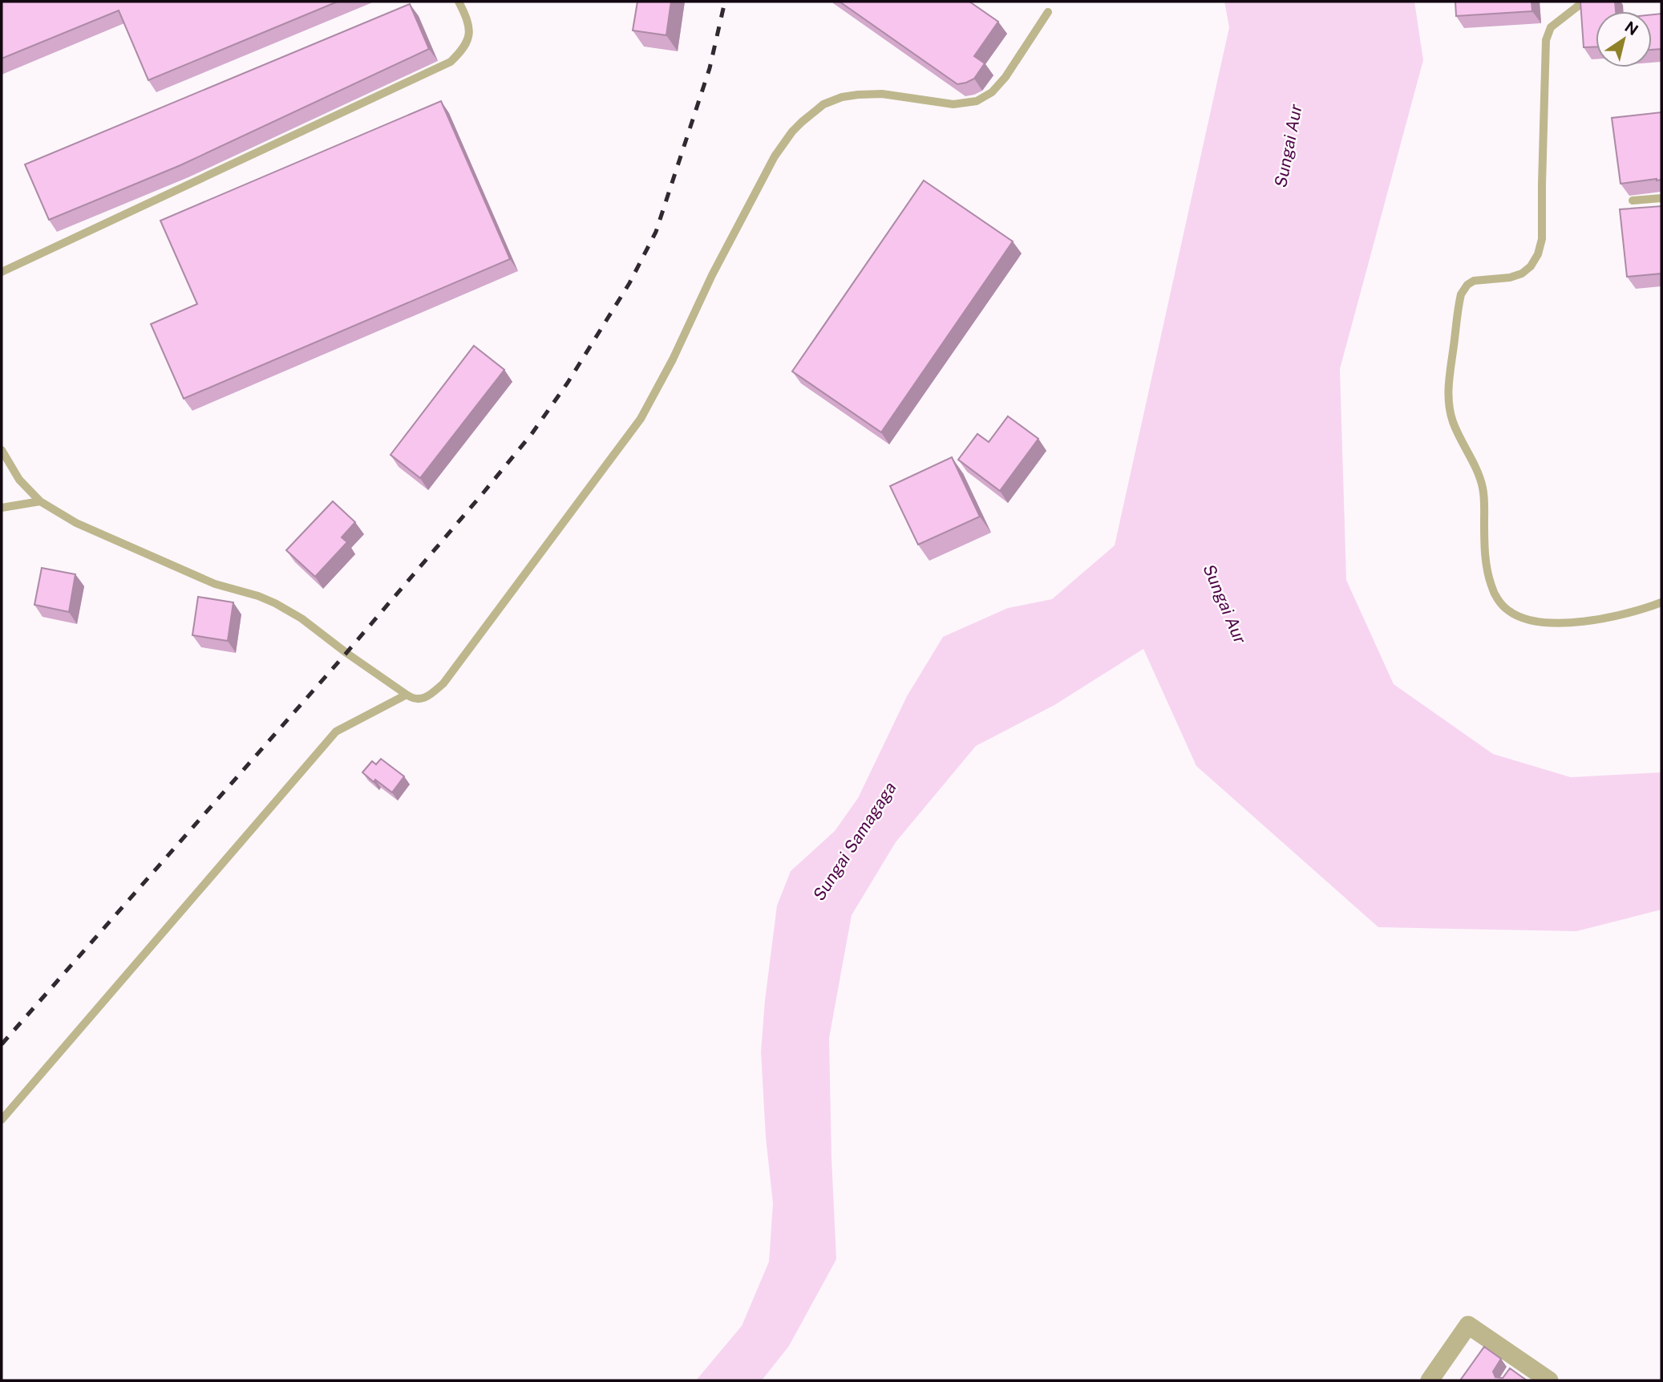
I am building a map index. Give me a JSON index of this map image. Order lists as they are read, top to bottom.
{
  "water": ["Sungai Aur", "Sungai Samagaga"],
  "north": "top right"
}
